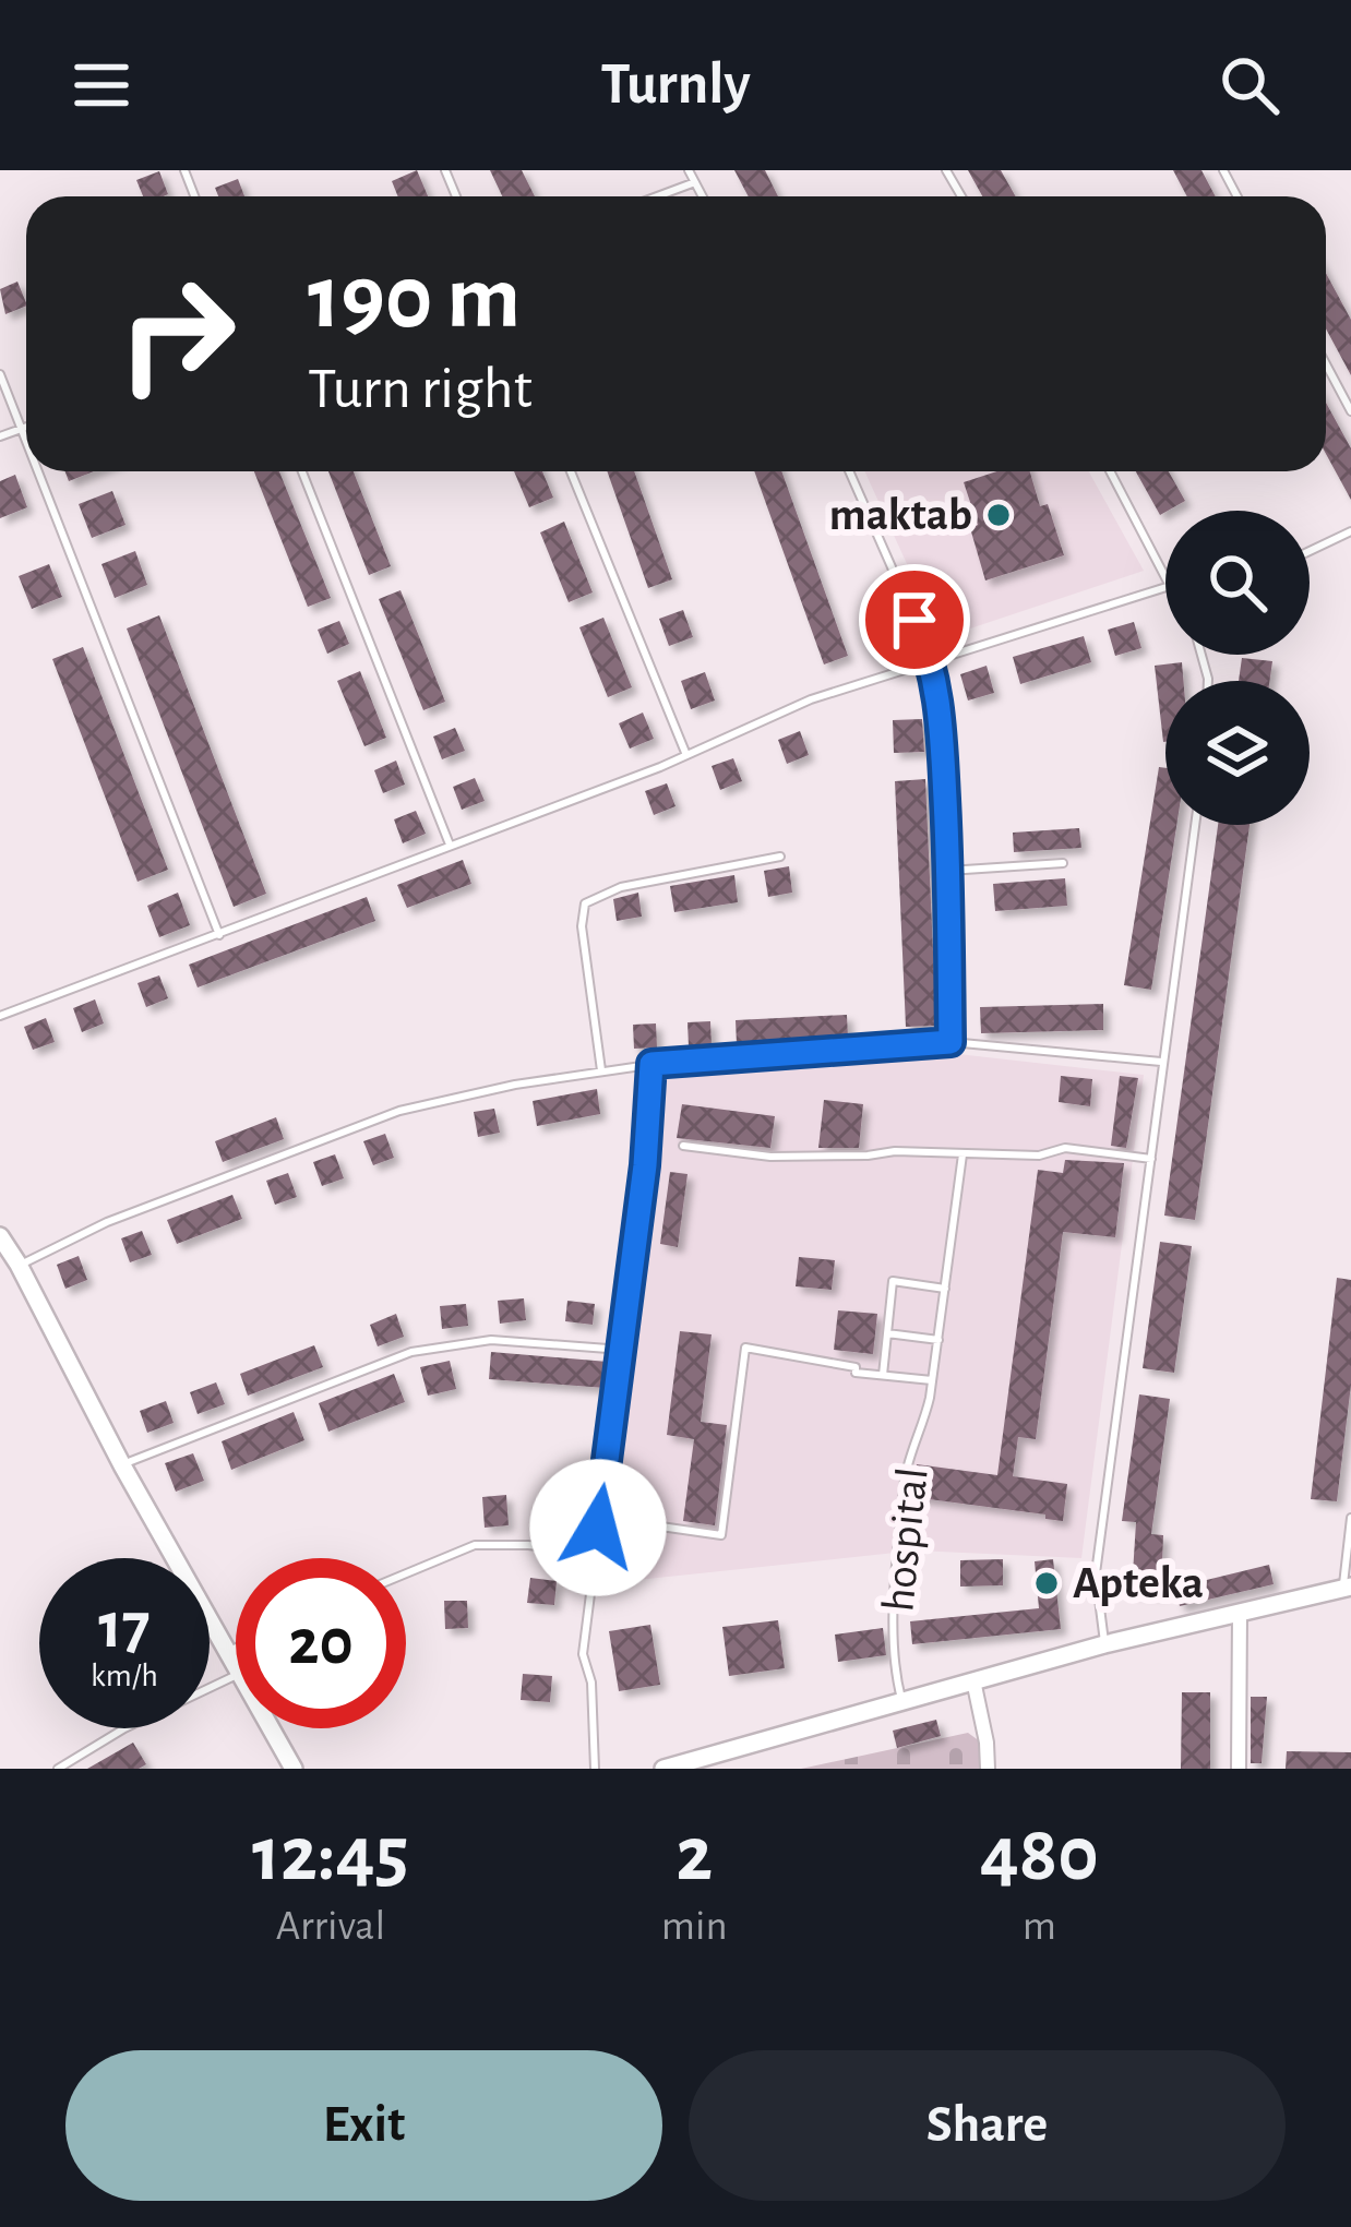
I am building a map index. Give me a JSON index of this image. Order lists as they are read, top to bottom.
{
  "streets": {
    "lane": ["hospital"]
  },
  "places": ["maktab", "Apteka"],
  "page": {
    "header": "Turnly",
    "turn": ["190 m", "Turn right"],
    "speed": "17 km/h",
    "limit": "20",
    "eta": [
      "12:45",
      "Arrival",
      "2",
      "min",
      "480",
      "m"
    ],
    "buttons": ["Exit", "Share"]
  }
}
